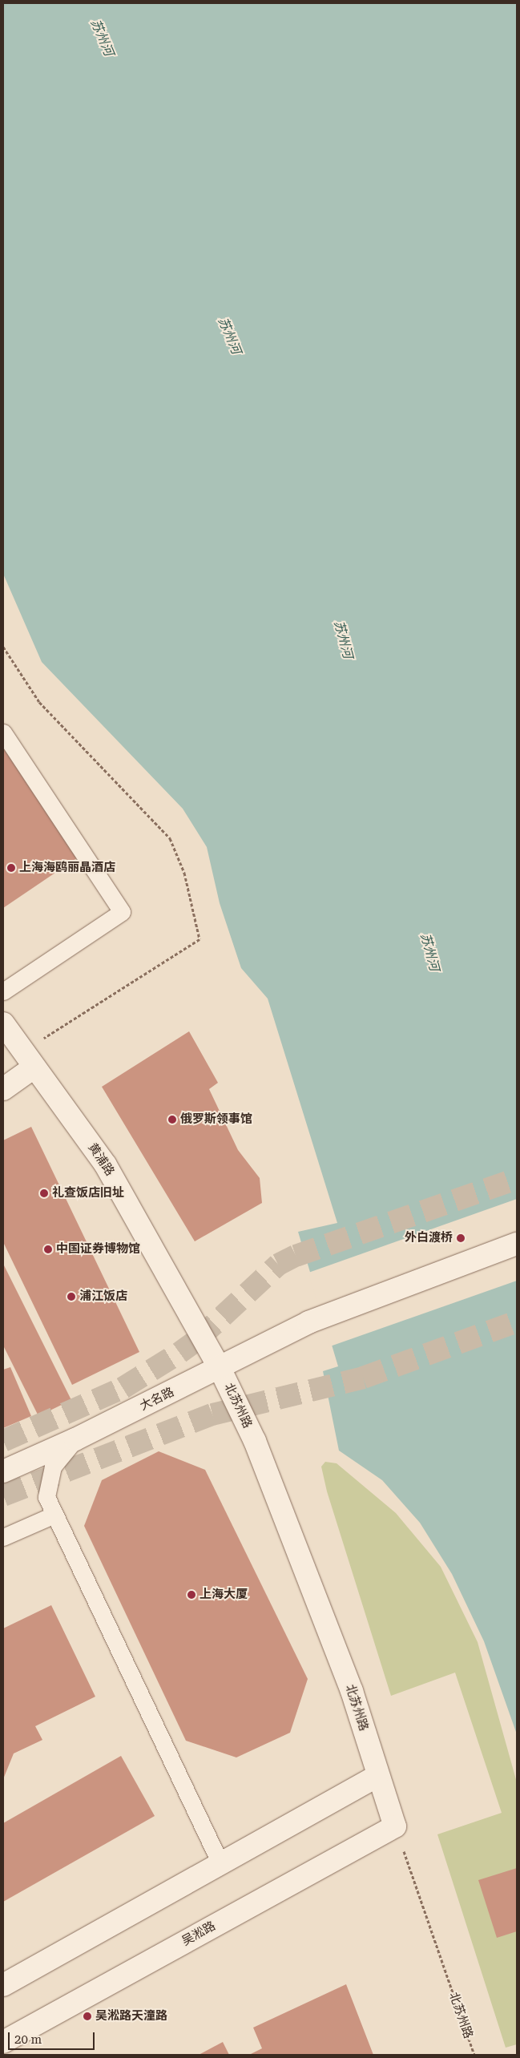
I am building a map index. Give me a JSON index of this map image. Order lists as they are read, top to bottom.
{
  "streets": {
    "street": [
      "黄浦路",
      "大名路",
      "北苏州路",
      "吴淞路"
    ]
  },
  "crossings": [
    ["黄浦路", "大名路"],
    ["黄浦路", "北苏州路"],
    ["大名路", "北苏州路"],
    ["北苏州路", "吴淞路"]
  ],
  "water": ["苏州河"],
  "places": [
    "上海海鸥丽晶酒店",
    "俄罗斯领事馆",
    "礼查饭店旧址",
    "外白渡桥",
    "中国证券博物馆",
    "浦江饭店",
    "上海大厦",
    "吴淞路天潼路"
  ],
  "scale_bar": "20 m"
}
